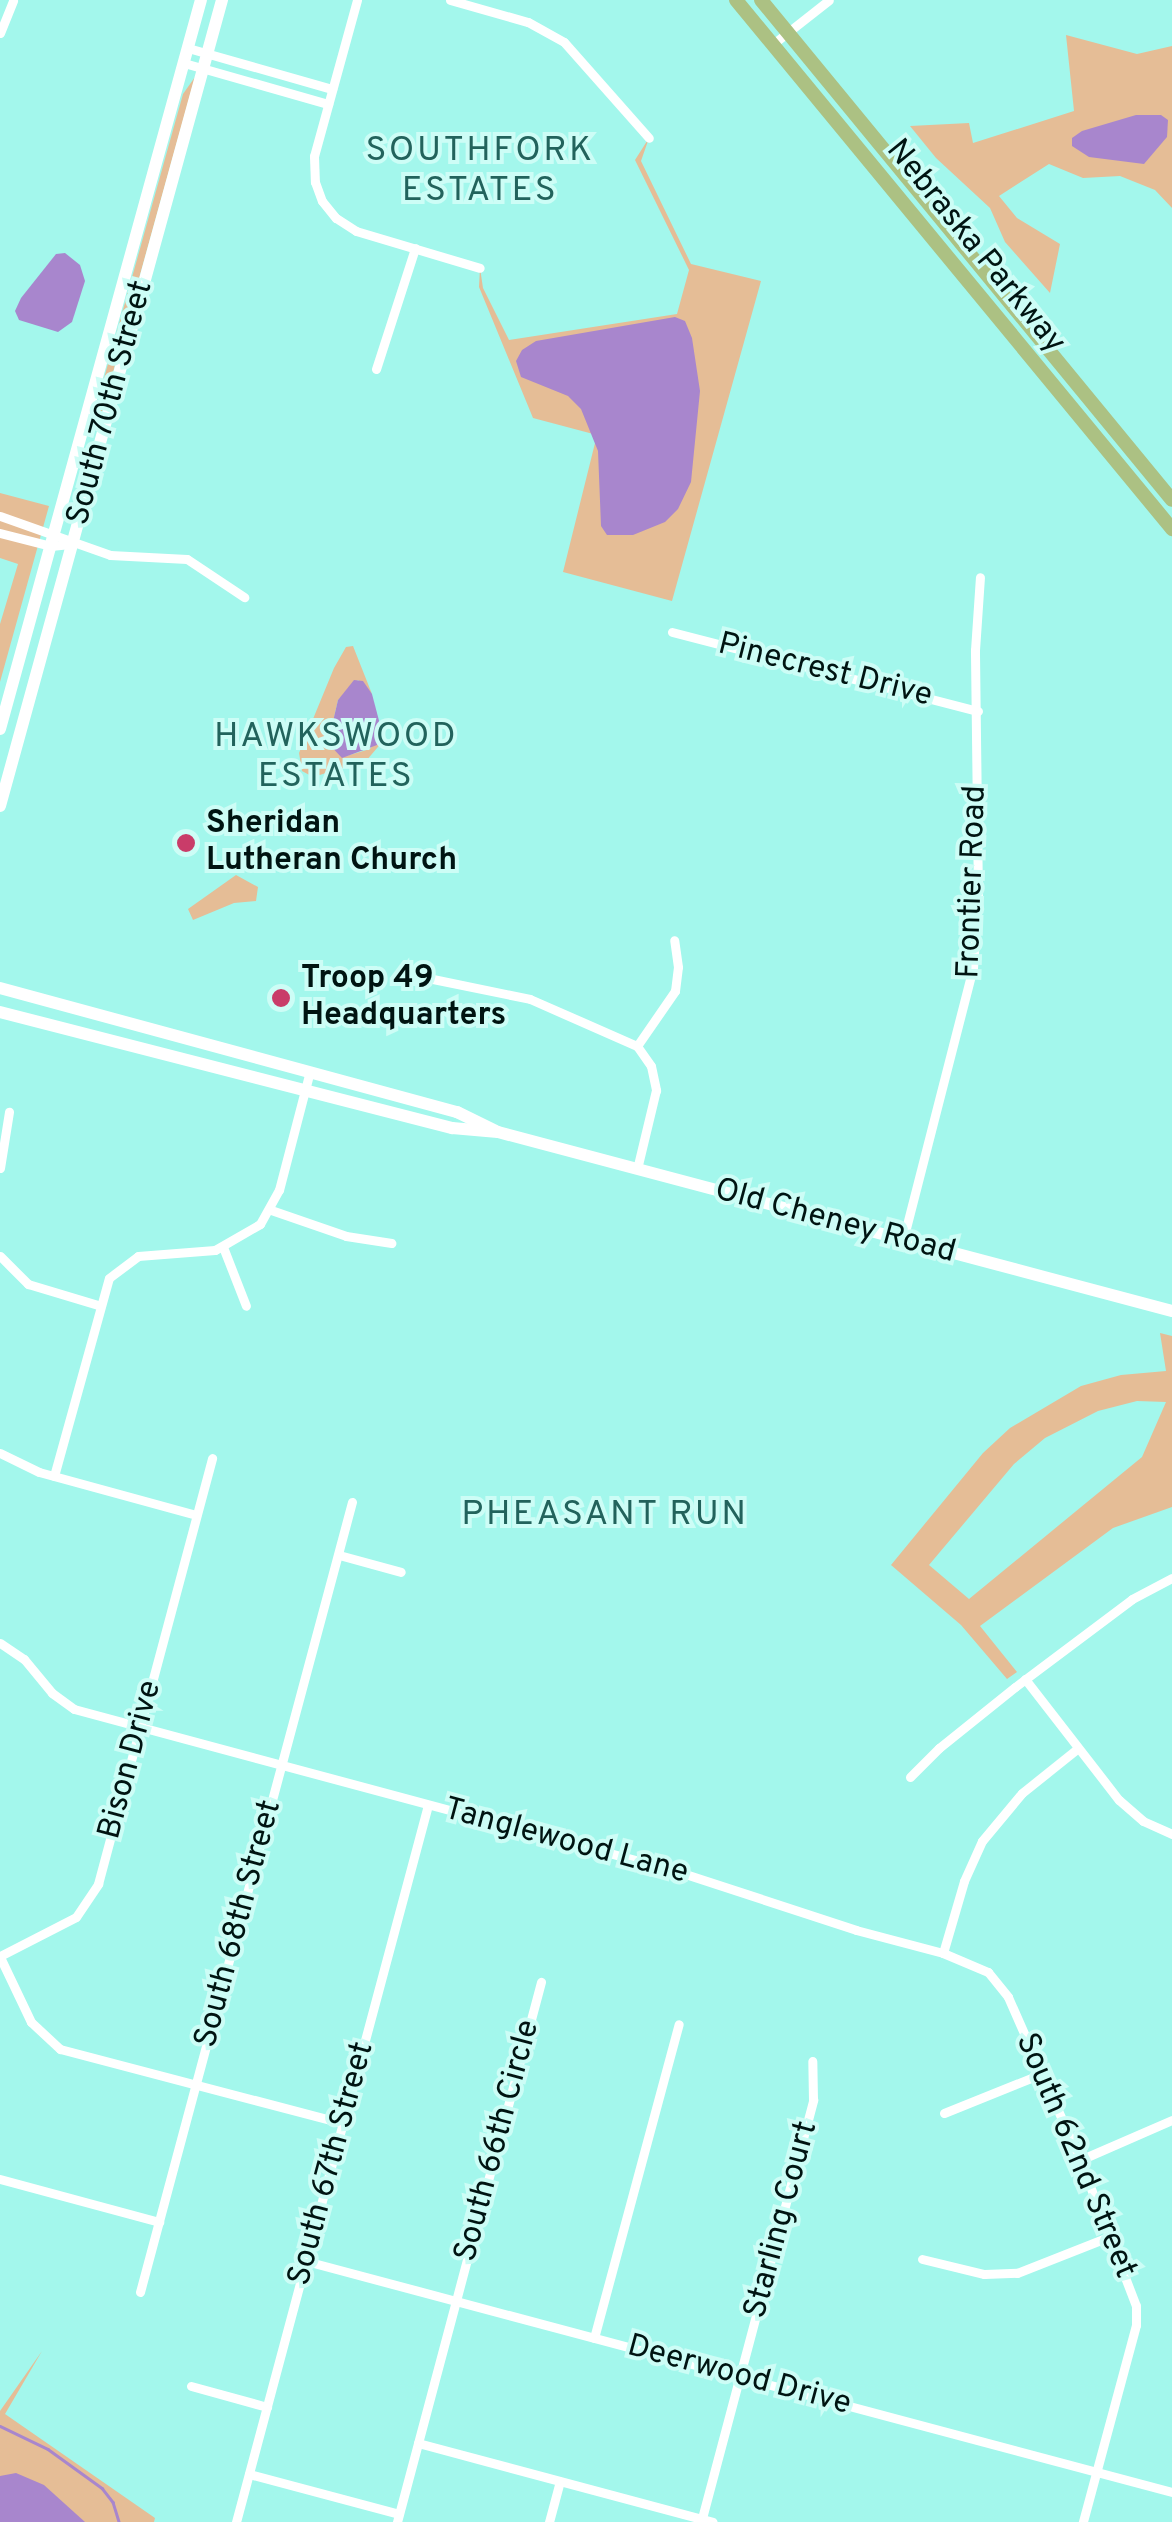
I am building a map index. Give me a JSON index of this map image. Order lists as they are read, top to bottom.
{
  "streets": {
    "main road": ["Nebraska Parkway", "South 70th Street", "Old Cheney Road"],
    "street": [
      "Pinecrest Drive",
      "Frontier Road",
      "Bison Drive",
      "Tanglewood Lane",
      "South 68th Street",
      "South 66th Circle",
      "South 62nd Street",
      "South 67th Street",
      "Starling Court",
      "Deerwood Drive"
    ]
  },
  "crossings": [
    ["Pinecrest Drive", "Frontier Road"],
    ["Frontier Road", "Old Cheney Road"],
    ["Bison Drive", "Tanglewood Lane"],
    ["Tanglewood Lane", "South 68th Street"],
    ["Tanglewood Lane", "South 62nd Street"],
    ["Tanglewood Lane", "South 67th Street"],
    ["South 66th Circle", "Deerwood Drive"],
    ["South 62nd Street", "Deerwood Drive"],
    ["South 67th Street", "Deerwood Drive"],
    ["Starling Court", "Deerwood Drive"]
  ],
  "districts": ["SOUTHFORK ESTATES", "HAWKSWOOD ESTATES", "PHEASANT RUN"],
  "places": ["Sheridan Lutheran Church", "Troop 49 Headquarters"]
}
